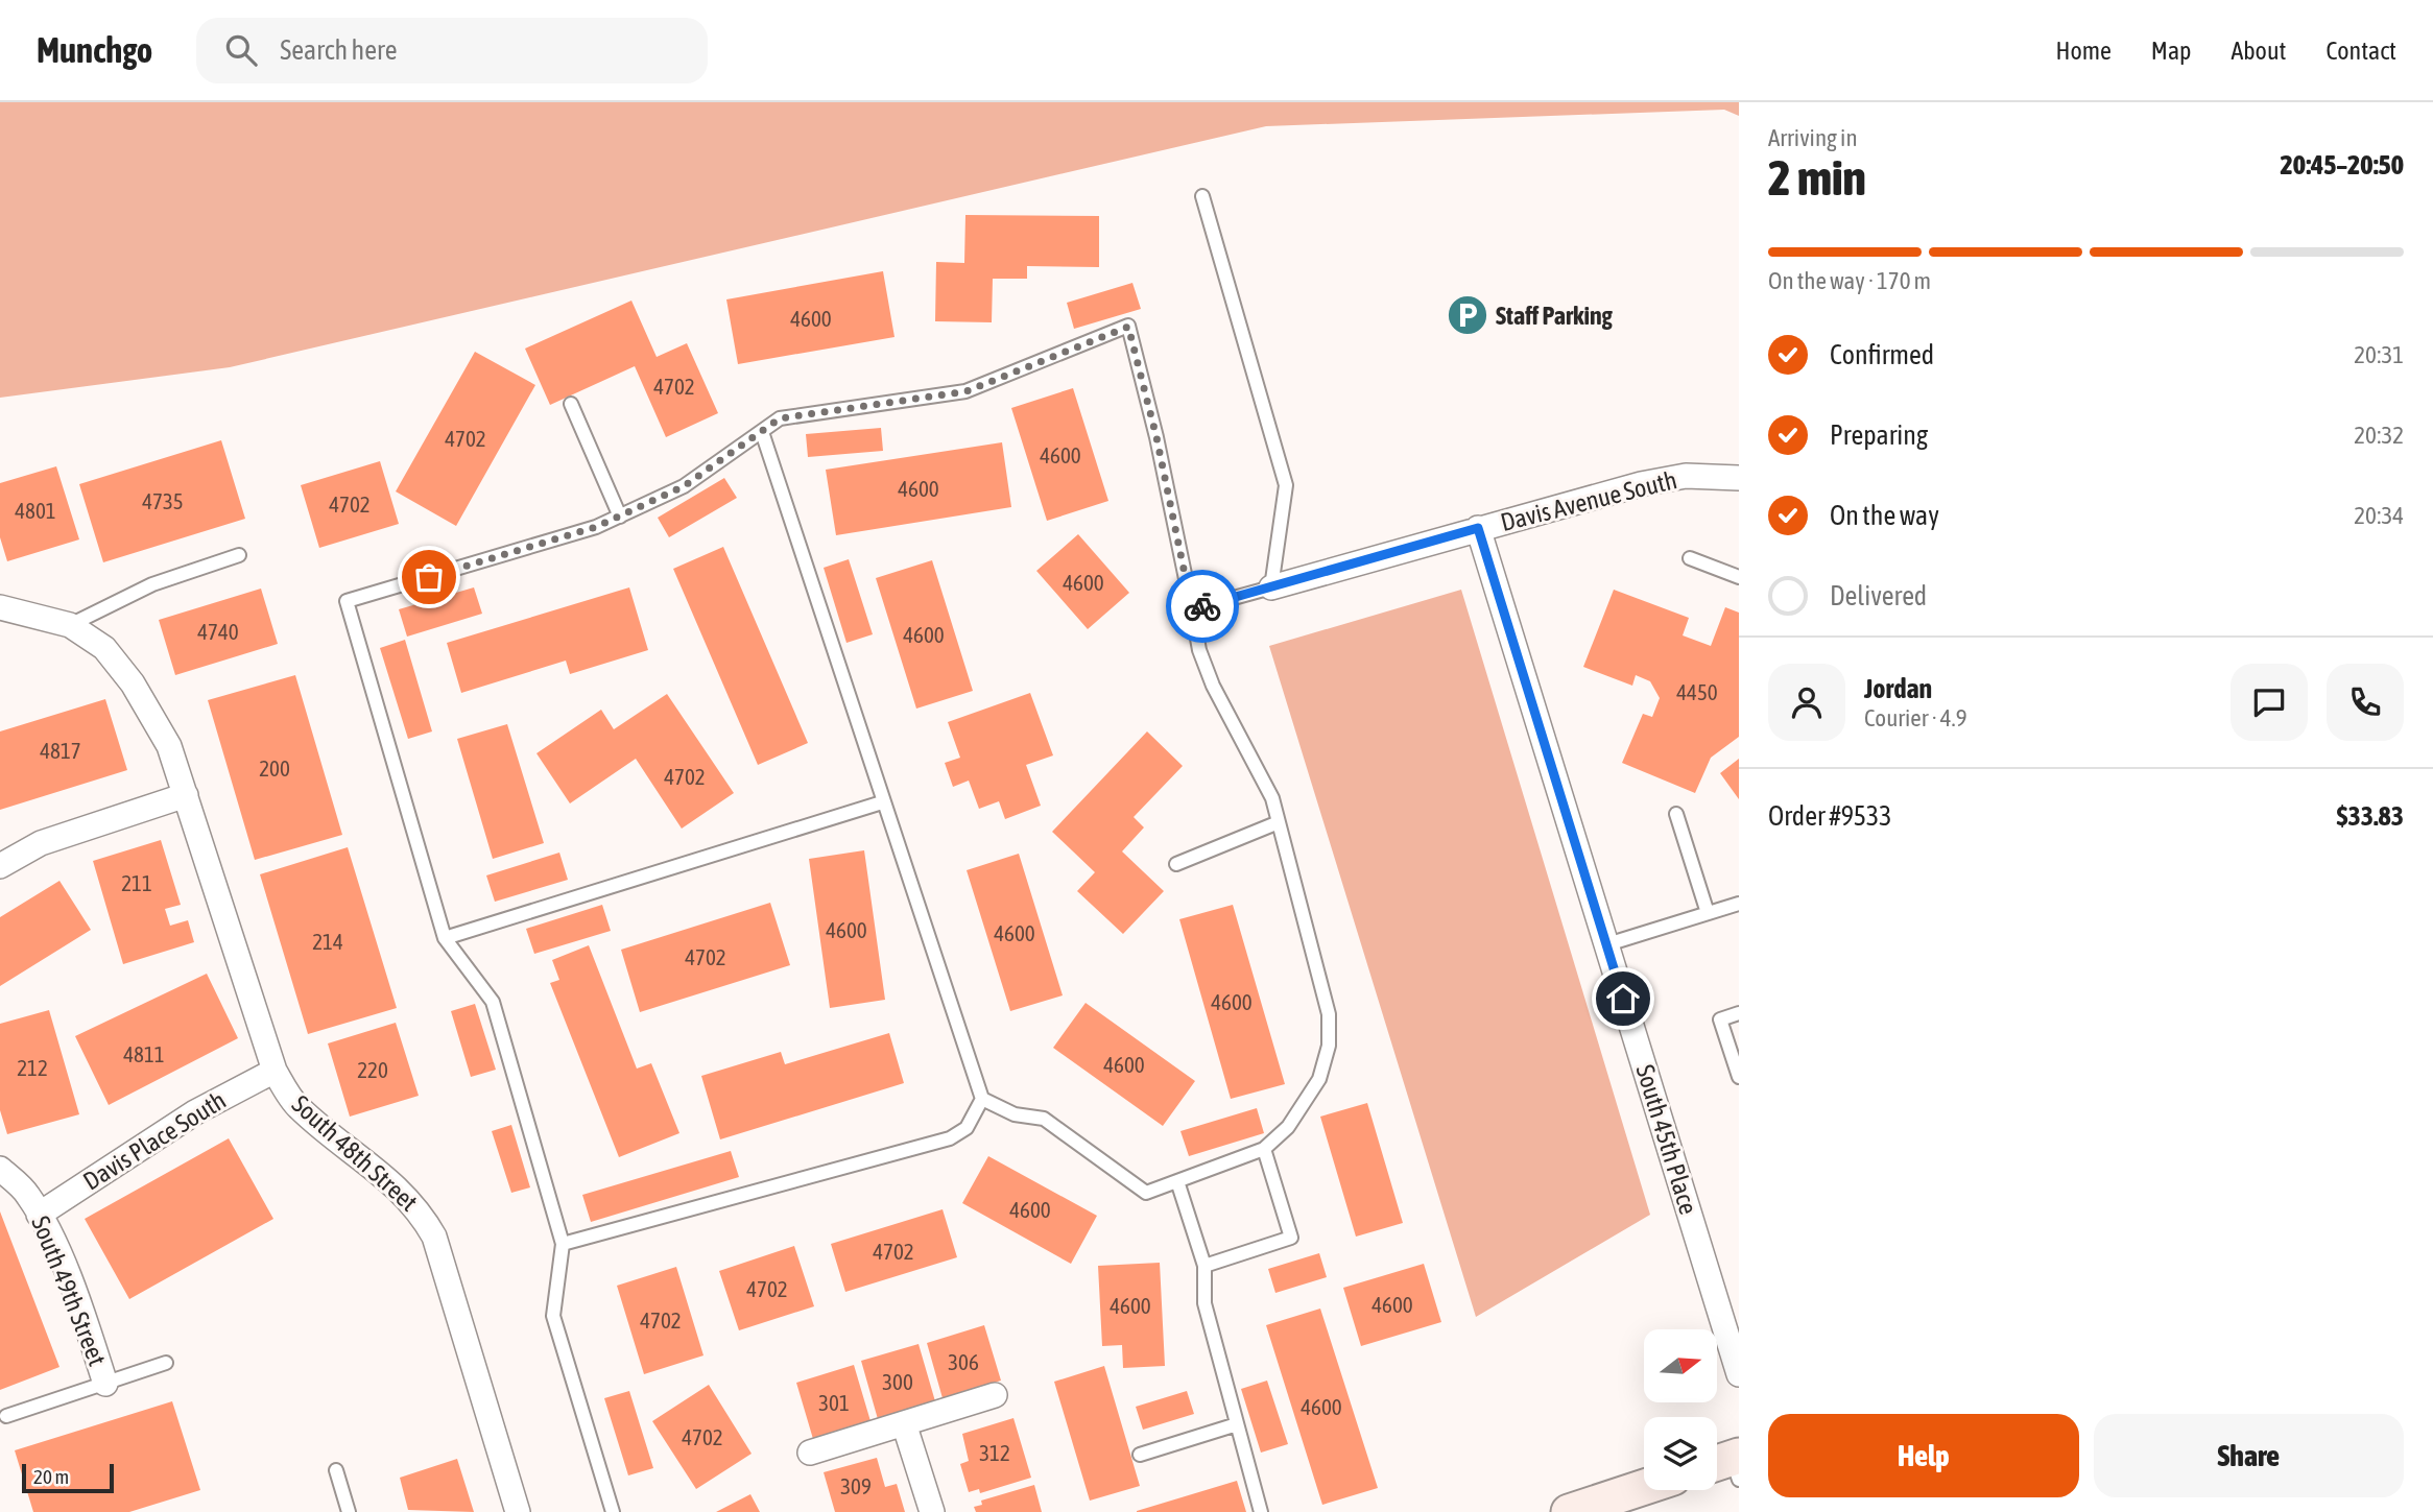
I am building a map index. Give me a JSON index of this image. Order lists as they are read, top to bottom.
{
  "streets": {
    "street": [
      "Davis Avenue South",
      "South 45th Place",
      "Davis Place South",
      "South 48th Street",
      "South 49th Street"
    ]
  },
  "crossings": [
    ["Davis Avenue South", "South 45th Place"],
    ["Davis Place South", "South 48th Street"],
    ["Davis Place South", "South 49th Street"]
  ],
  "places": {
    "parking": ["Staff Parking"]
  },
  "house_numbers": [
    "4600",
    "4702",
    "4702",
    "4600",
    "4600",
    "4735",
    "4702",
    "4801",
    "4600",
    "4740",
    "4600",
    "4450",
    "4817",
    "200",
    "4702",
    "211",
    "4600",
    "4600",
    "214",
    "4702",
    "4600",
    "4811",
    "4600",
    "212",
    "220",
    "4600",
    "4702",
    "4702",
    "4600",
    "4600",
    "4702",
    "306",
    "300",
    "301",
    "4600",
    "4702",
    "312",
    "309"
  ],
  "scale_bar": "20 m",
  "north": "right",
  "page": {
    "header": "Munchgo",
    "search": "Search here",
    "nav": [
      "Home",
      "Map",
      "About",
      "Contact"
    ],
    "heading": ["2 min", "Arriving in", "20:45–20:50"],
    "panel": [
      "Jordan",
      "Courier · 4.9",
      "Order #9533",
      "$33.83"
    ],
    "bar": "On the way · 170 m",
    "list": [
      ["Confirmed", "20:31"],
      ["Preparing", "20:32"],
      ["On the way", "20:34"],
      "Delivered"
    ],
    "buttons": ["Help", "Share"],
    "scale": "20 m"
  }
}
